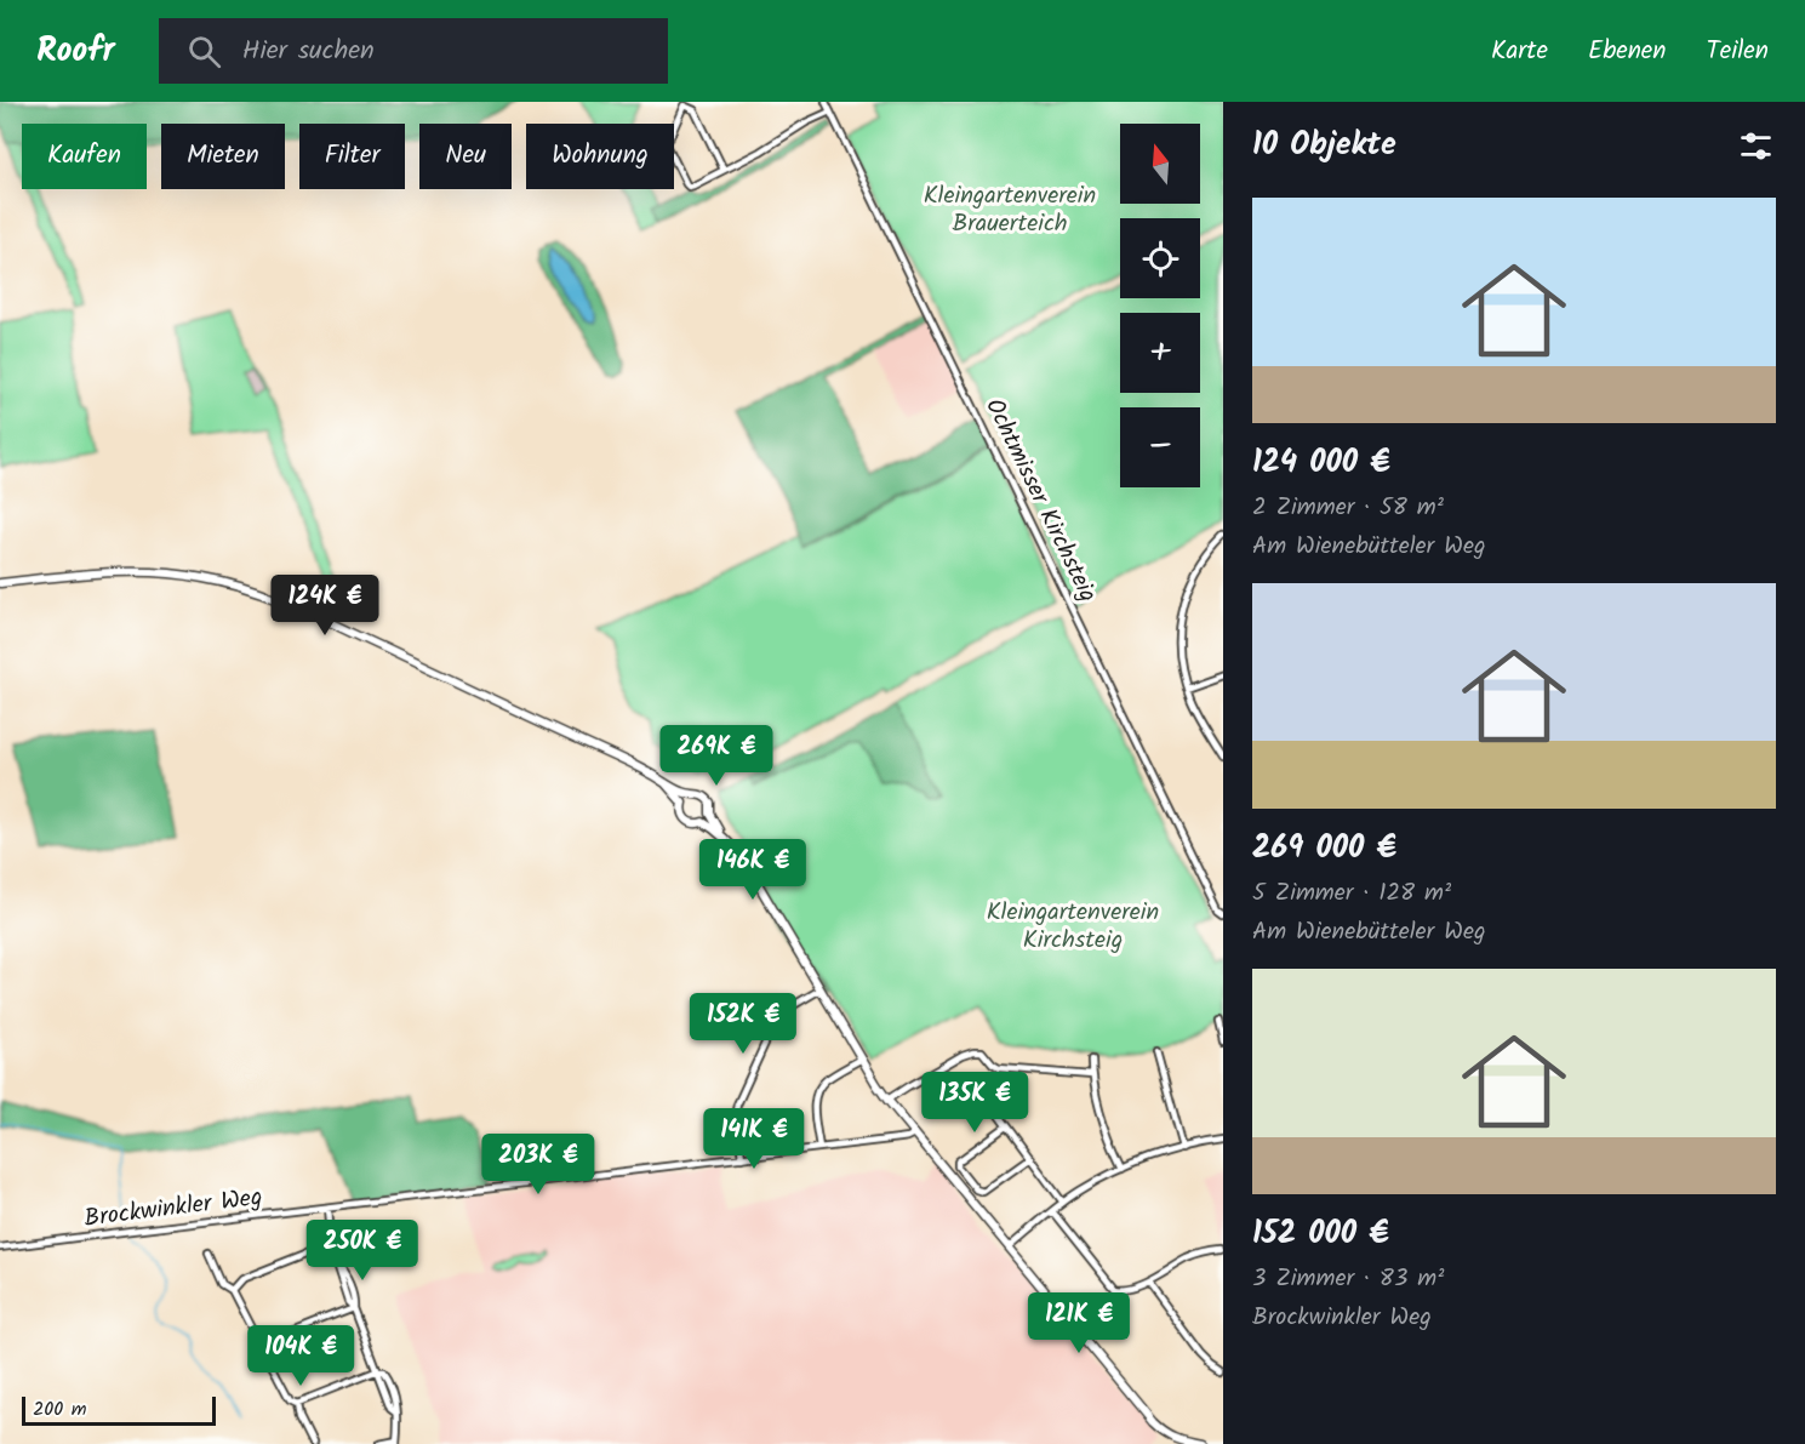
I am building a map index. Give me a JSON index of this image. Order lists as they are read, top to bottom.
{
  "streets": {
    "street": ["Ochtmisser Kirchsteig", "Brockwinkler Weg"]
  },
  "parks": ["Kleingartenverein Brauerteich", "Kleingartenverein Kirchsteig"],
  "scale_bar": "200 m",
  "north": "top",
  "page": {
    "header": "Roofr",
    "search": "Hier suchen",
    "nav": ["Karte", "Ebenen", "Teilen"],
    "heading": "10 Objekte",
    "map_buttons": ["+", "−"],
    "chip": [
      "Kaufen",
      "Mieten",
      "Filter",
      "Neu",
      "Wohnung"
    ],
    "list": [
      {
        "name": "124 000 €",
        "note": "2 Zimmer · 58 m² · Am Wienebütteler Weg"
      },
      {
        "name": "269 000 €",
        "note": "5 Zimmer · 128 m² · Am Wienebütteler Weg"
      },
      {
        "name": "152 000 €",
        "note": "3 Zimmer · 83 m² · Brockwinkler Weg"
      }
    ],
    "price": [
      "124K €",
      "269K €",
      "146K €",
      "152K €",
      "135K €",
      "141K €",
      "203K €",
      "250K €",
      "121K €",
      "104K €"
    ],
    "scale": "200 m"
  }
}
